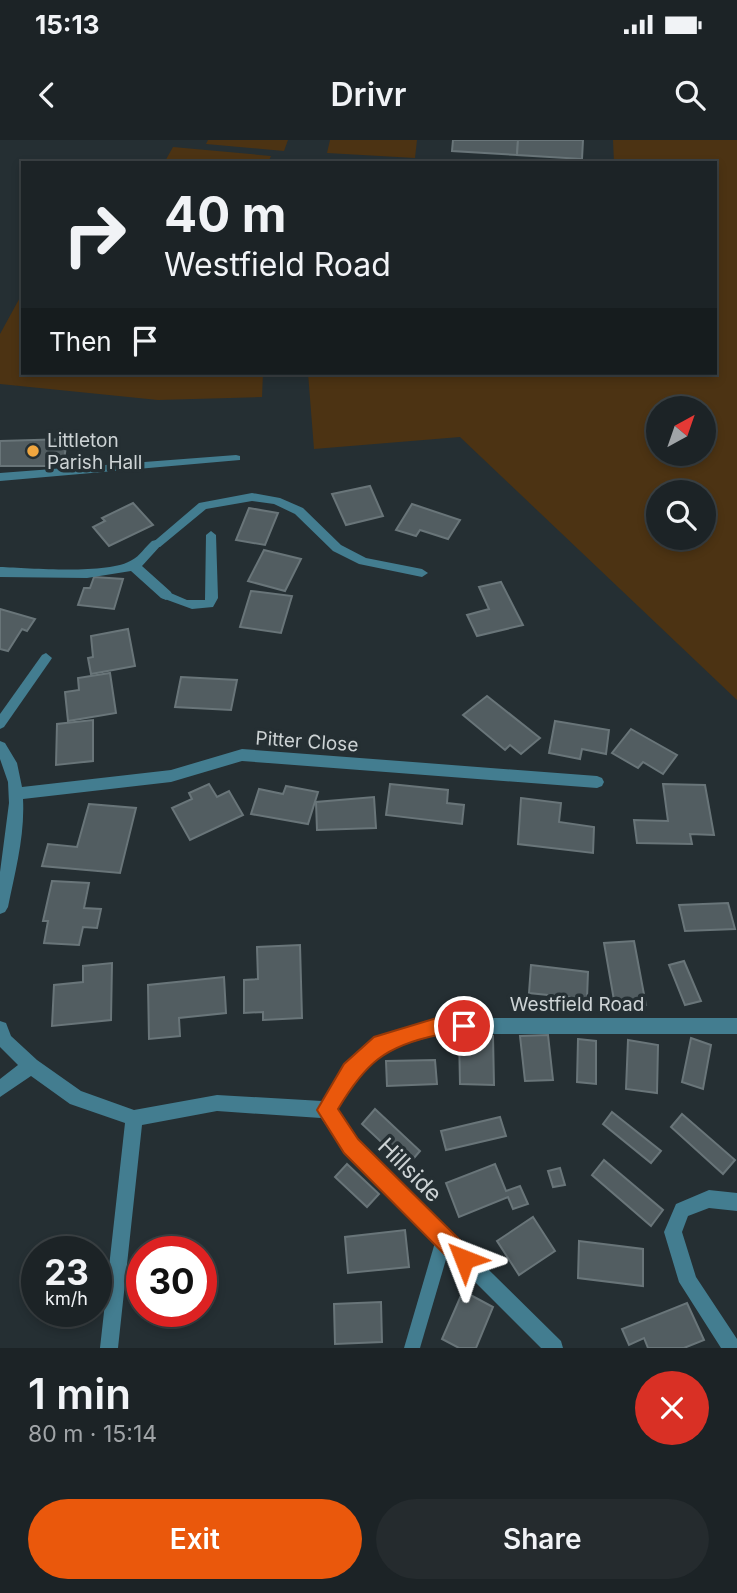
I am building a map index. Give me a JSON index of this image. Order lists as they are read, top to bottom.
{
  "streets": {
    "street": ["Pitter Close", "Westfield Road", "Hillside"]
  },
  "crossings": [
    ["Westfield Road", "Hillside"]
  ],
  "places": ["Littleton Parish Hall"],
  "north": "top right",
  "page": {
    "status": "15:13",
    "header": "Drivr",
    "turn": ["40 m", "Westfield Road"],
    "then": "Then",
    "speed": "23 km/h",
    "limit": "30",
    "heading": ["1 min", "80 m · 15:14"],
    "buttons": ["Exit", "Share"]
  }
}
